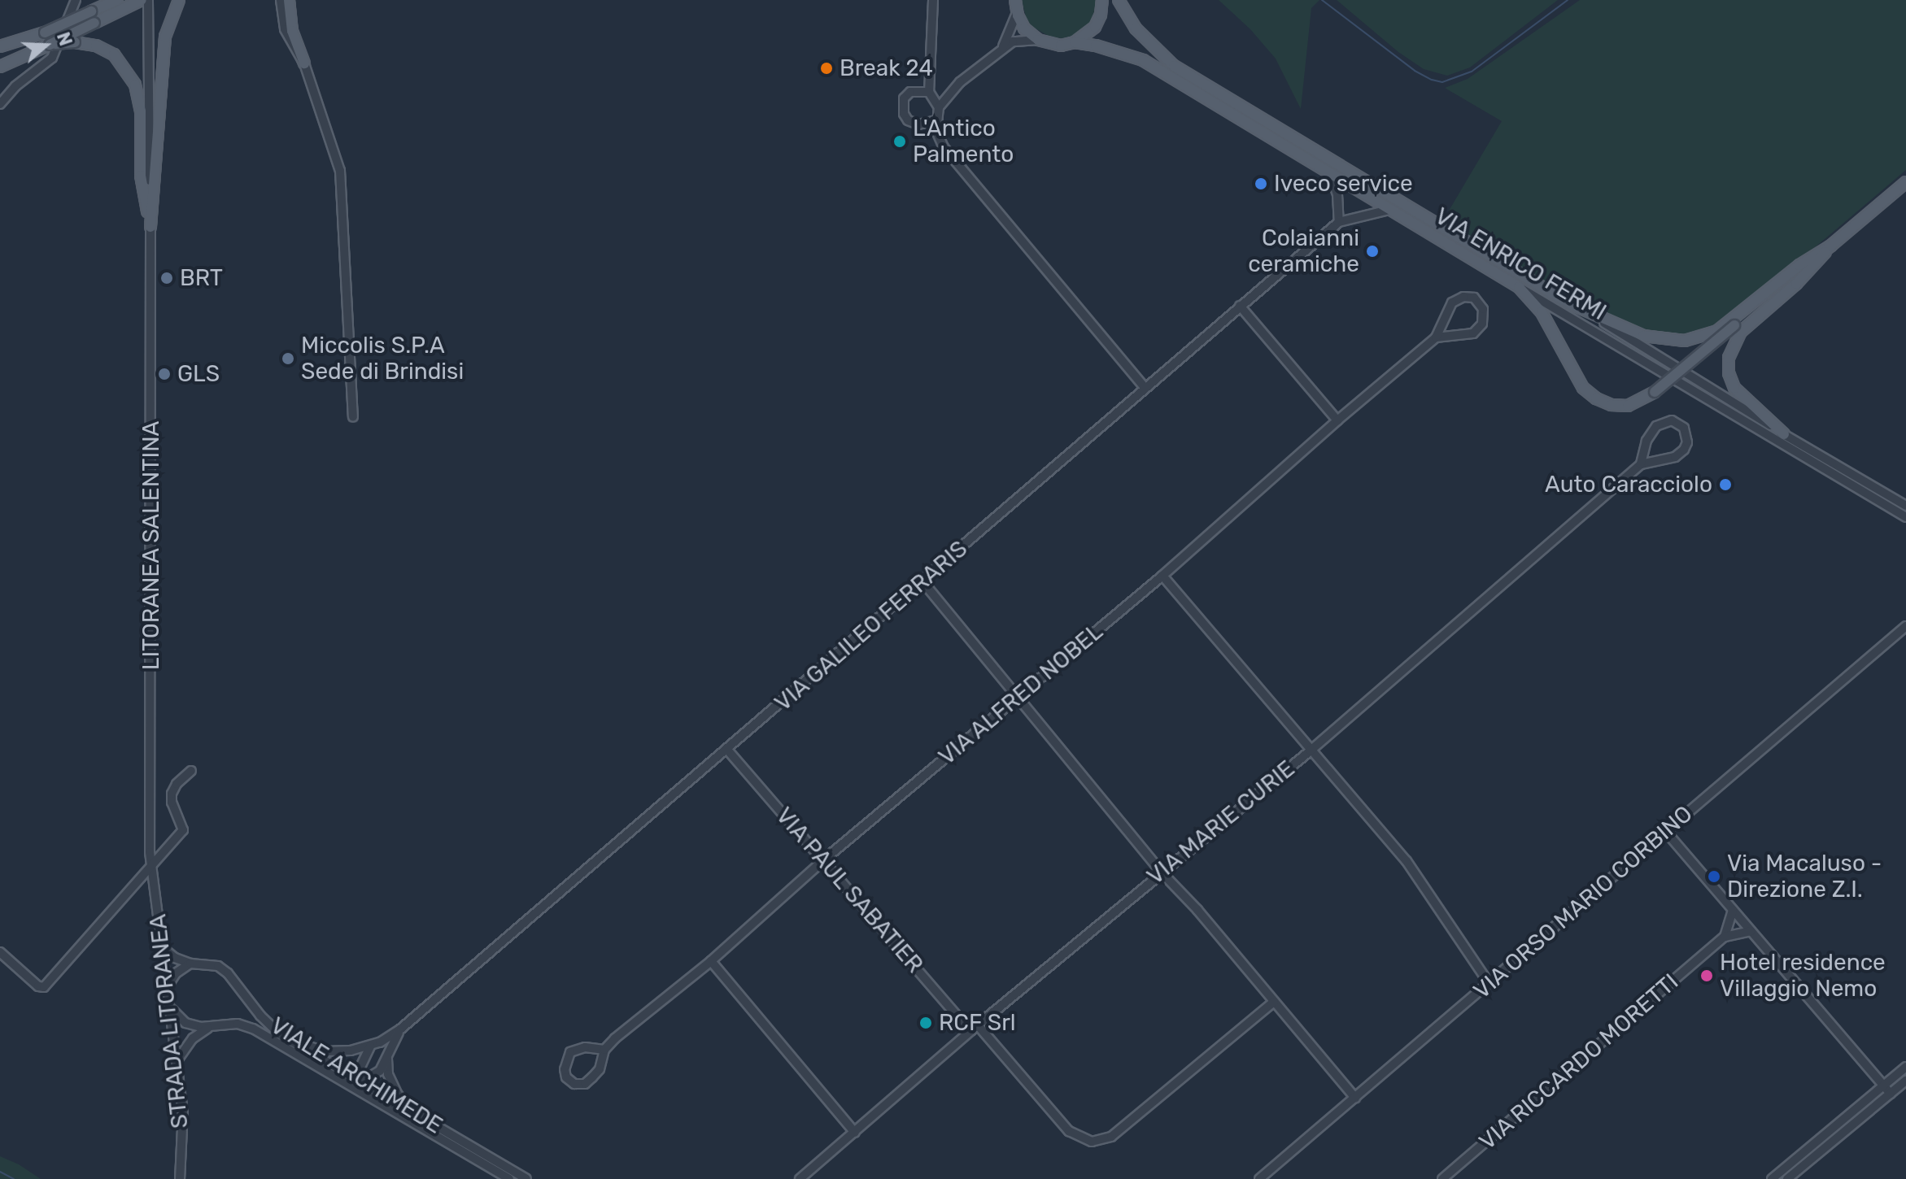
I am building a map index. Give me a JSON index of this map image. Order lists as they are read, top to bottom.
{
  "streets": {
    "main road": ["VIA ENRICO FERMI"],
    "street": [
      "LITORANEA SALENTINA",
      "VIA GALILEO FERRARIS",
      "VIA ALFRED NOBEL",
      "VIA MARIE CURIE",
      "VIA PAUL SABATIER",
      "VIA ORSO MARIO CORBINO",
      "STRADA LITORANEA",
      "VIA RICCARDO MORETTI",
      "VIALE ARCHIMEDE"
    ]
  },
  "crossings": [
    ["LITORANEA SALENTINA", "STRADA LITORANEA"],
    ["VIA GALILEO FERRARIS", "VIA PAUL SABATIER"],
    ["VIA GALILEO FERRARIS", "VIALE ARCHIMEDE"],
    ["VIA ALFRED NOBEL", "VIA PAUL SABATIER"],
    ["VIA MARIE CURIE", "VIA PAUL SABATIER"],
    ["STRADA LITORANEA", "VIALE ARCHIMEDE"]
  ],
  "places": [
    "Break 24",
    "L'Antico Palmento",
    "Iveco service",
    "Colaianni ceramiche",
    "BRT",
    "Miccolis S.P.A Sede di Brindisi",
    "GLS",
    "Auto Caracciolo",
    "Via Macaluso - Direzione Z.I.",
    "Hotel residence Villaggio Nemo",
    "RCF Srl"
  ],
  "north": "right"
}
